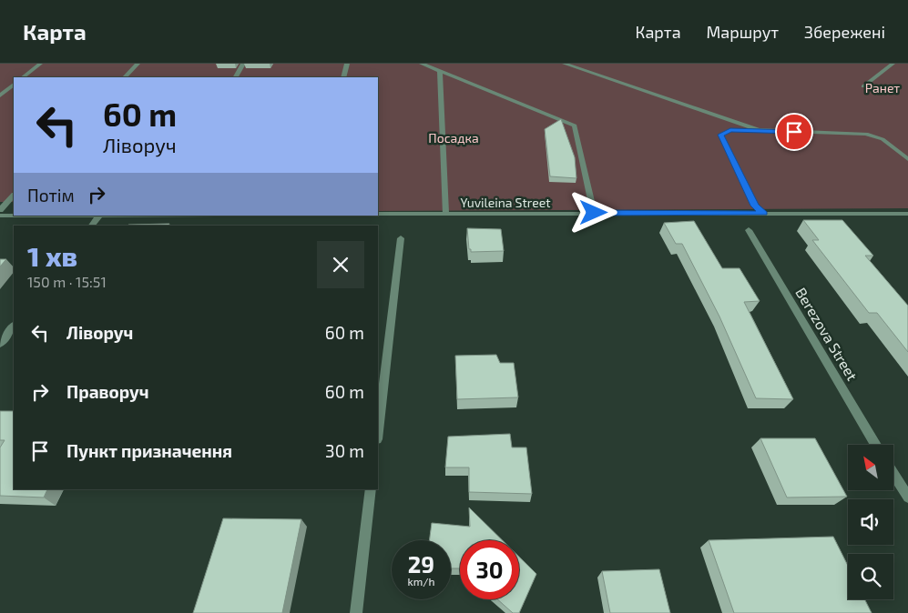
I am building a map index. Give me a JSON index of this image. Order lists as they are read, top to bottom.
{
  "streets": {
    "street": ["Yuvileina Street", "Berezova Street"]
  },
  "parks": ["Ранет", "Посадка"],
  "north": "top left",
  "page": {
    "header": "Карта",
    "nav": ["Карта", "Маршрут", "Збережені"],
    "turn": ["60 m", "Ліворуч"],
    "then": "Потім",
    "heading": ["1 хв", "150 m · 15:51"],
    "list": [
      {
        "name": "Ліворуч",
        "value": "60 m"
      },
      {
        "name": "Праворуч",
        "value": "60 m"
      },
      {
        "name": "Пункт призначення",
        "value": "30 m"
      }
    ],
    "speed": "29 km/h",
    "limit": "30"
  }
}
